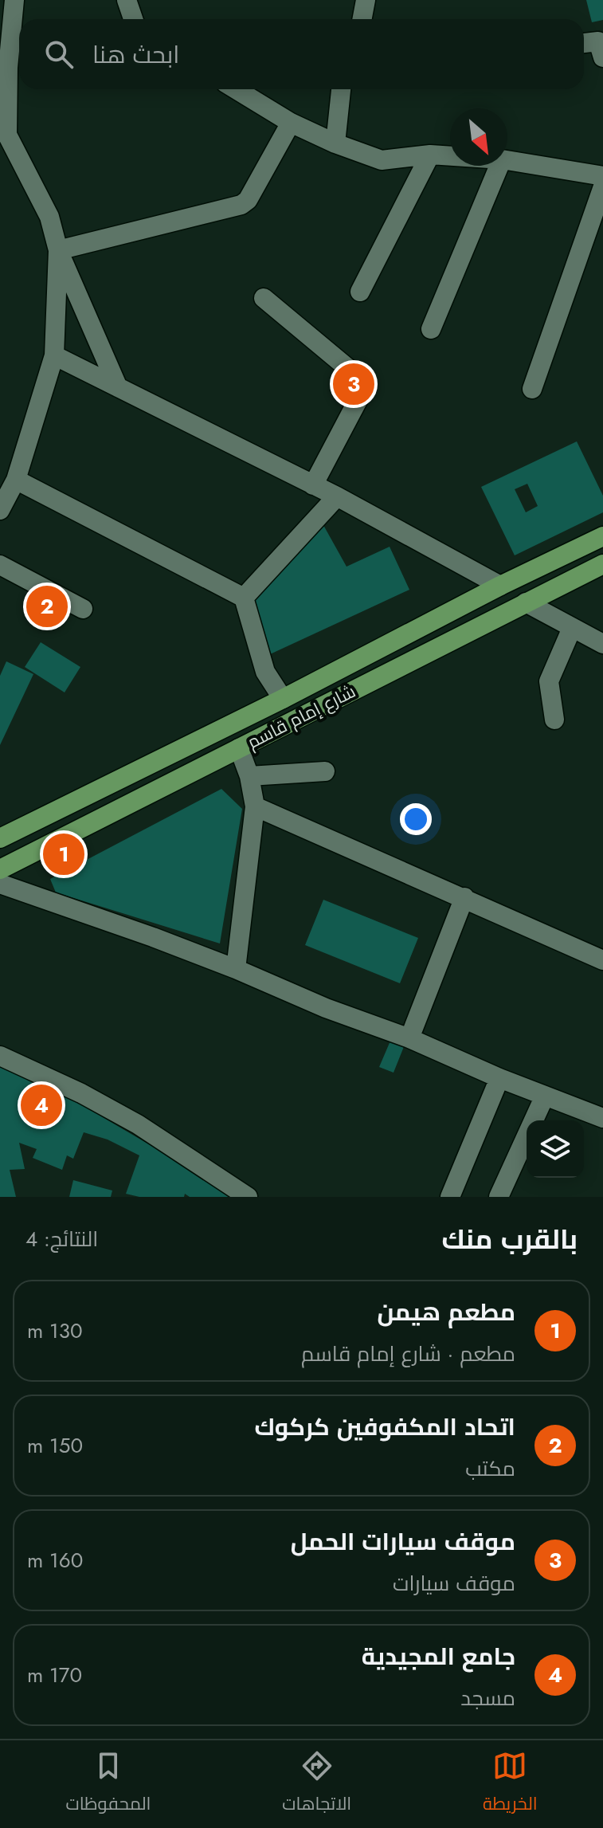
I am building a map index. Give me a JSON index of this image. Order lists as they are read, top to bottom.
{
  "streets": {
    "main road": ["شارع إمام قاسم"]
  },
  "north": "bottom right",
  "page": {
    "search": "ابحث هنا",
    "pins": [
      "3",
      "2",
      "1",
      "4"
    ],
    "heading": ["بالقرب منك", "النتائج: 4"],
    "list": [
      {
        "mark": "1",
        "name": "مطعم هيمن",
        "note": "مطعم · شارع إمام قاسم",
        "value": "130 m"
      },
      {
        "mark": "2",
        "name": "اتحاد المكفوفين كركوك",
        "note": "مكتب",
        "value": "150 m"
      },
      {
        "mark": "3",
        "name": "موقف سيارات الحمل",
        "note": "موقف سيارات",
        "value": "160 m"
      },
      {
        "mark": "4",
        "name": "جامع المجيدية",
        "note": "مسجد",
        "value": "170 m"
      }
    ],
    "nav": ["الخريطة", "الاتجاهات", "المحفوظات"]
  }
}
